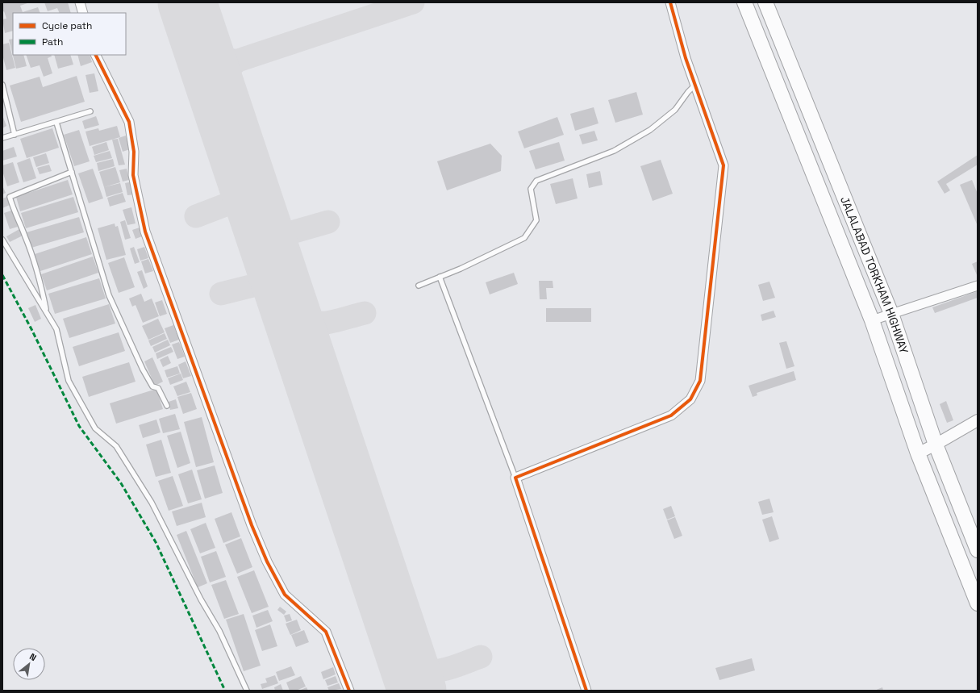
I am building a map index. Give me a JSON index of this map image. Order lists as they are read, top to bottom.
{
  "streets": {
    "highway": ["JALALABAD TORKHAM HIGHWAY"]
  },
  "legend": ["Cycle path", "Path"],
  "north": "top right"
}
